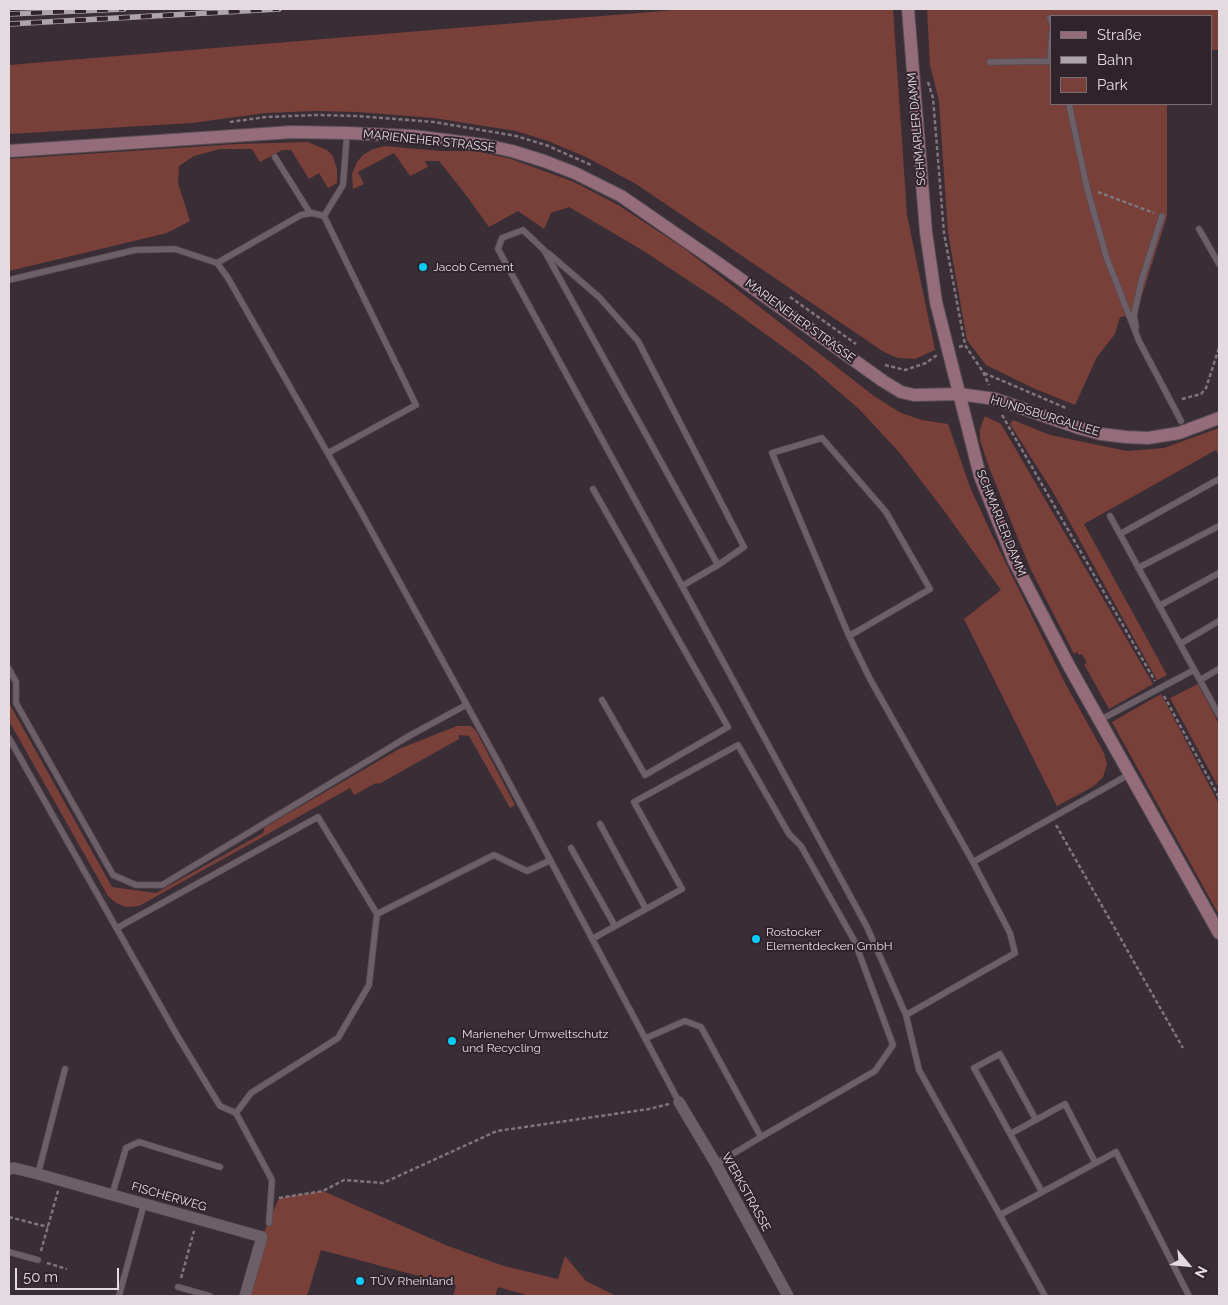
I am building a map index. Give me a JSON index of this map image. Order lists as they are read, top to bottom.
{
  "streets": {
    "street": [
      "SCHMARLER DAMM",
      "MARIENEHER STRASSE",
      "HUNDSBURGALLEE",
      "WERKSTRASSE",
      "FISCHERWEG"
    ]
  },
  "crossings": [
    ["SCHMARLER DAMM", "MARIENEHER STRASSE"],
    ["SCHMARLER DAMM", "HUNDSBURGALLEE"],
    ["MARIENEHER STRASSE", "HUNDSBURGALLEE"]
  ],
  "places": [
    "Jacob Cement",
    "Rostocker Elementdecken GmbH",
    "Marieneher Umweltschutz und Recycling",
    "TÜV Rheinland"
  ],
  "legend": ["Straße", "Bahn", "Park"],
  "scale_bar": "50 m",
  "north": "bottom right"
}
